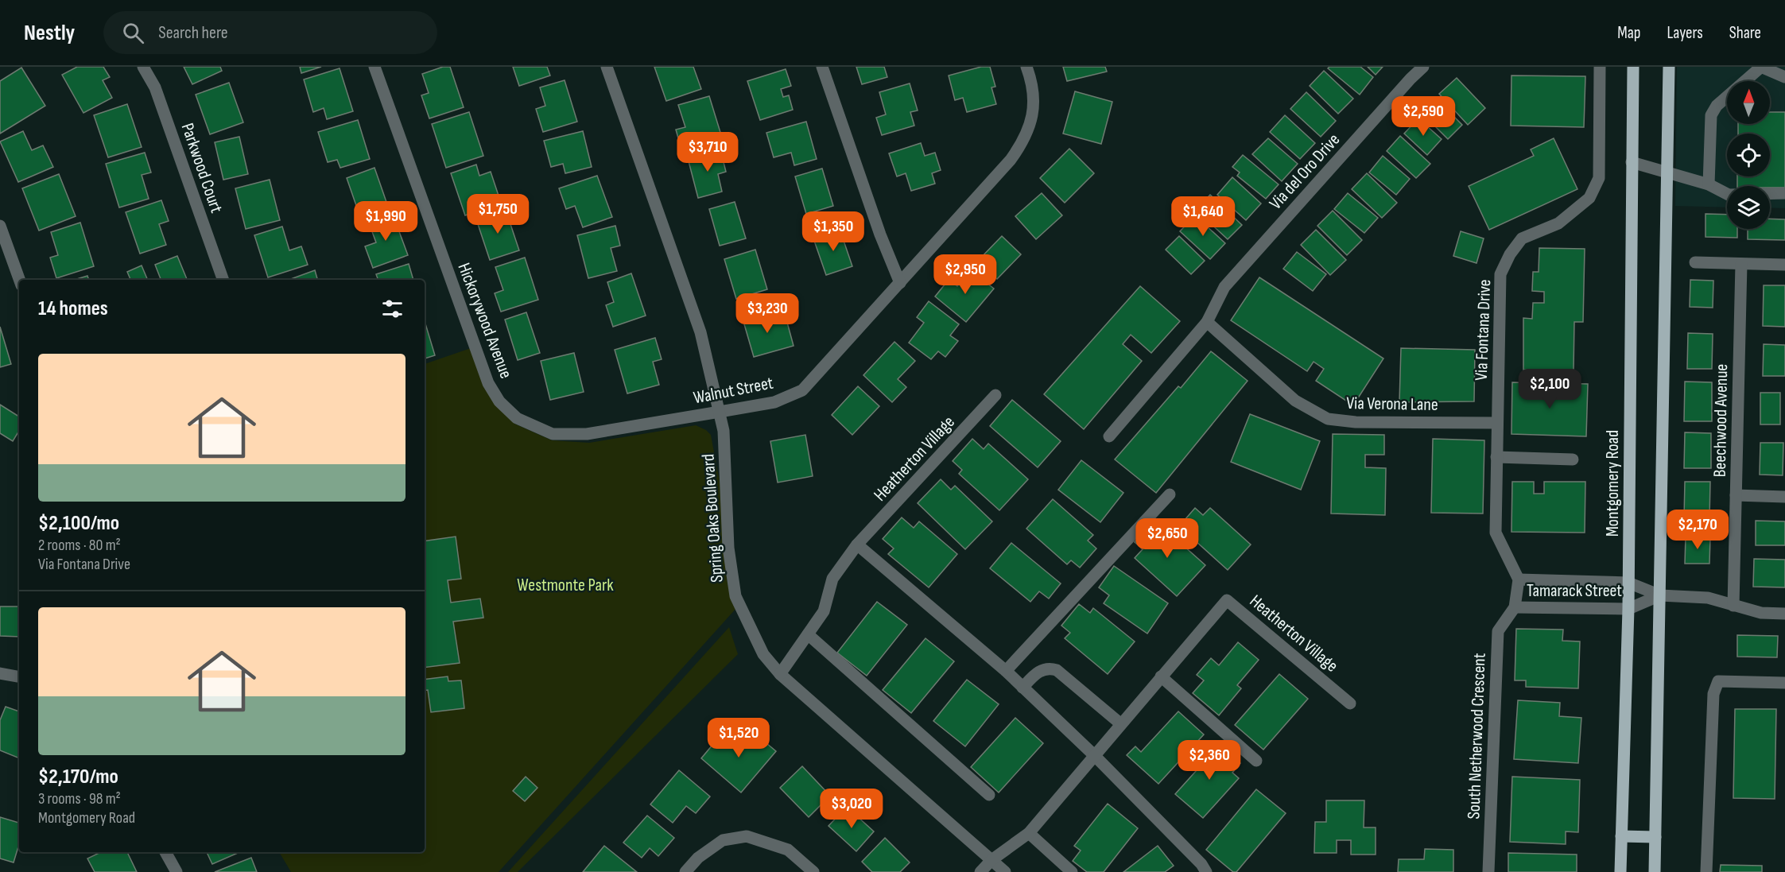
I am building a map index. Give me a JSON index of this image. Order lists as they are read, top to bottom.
{
  "streets": {
    "main road": ["Montgomery Road"],
    "street": [
      "Parkwood Court",
      "Via del Oro Drive",
      "Hickorywood Avenue",
      "Via Fontana Drive",
      "Walnut Street",
      "Via Verona Lane",
      "Beechwood Avenue",
      "Heatherton Village",
      "Spring Oaks Boulevard",
      "Tamarack Street",
      "South Netherwood Crescent"
    ]
  },
  "crossings": [
    ["Via del Oro Drive", "Via Verona Lane"],
    ["Hickorywood Avenue", "Walnut Street"],
    ["Via Fontana Drive", "Via Verona Lane"],
    ["Via Fontana Drive", "Tamarack Street"],
    ["Walnut Street", "Spring Oaks Boulevard"],
    ["Beechwood Avenue", "Tamarack Street"],
    ["Heatherton Village", "Spring Oaks Boulevard"],
    ["Montgomery Road", "Tamarack Street"],
    ["Tamarack Street", "South Netherwood Crescent"]
  ],
  "parks": ["Westmonte Park"],
  "north": "top",
  "page": {
    "header": "Nestly",
    "search": "Search here",
    "nav": ["Map", "Layers", "Share"],
    "price": [
      "$2,590",
      "$3,710",
      "$1,750",
      "$1,640",
      "$1,990",
      "$1,350",
      "$2,950",
      "$3,230",
      "$2,100",
      "$2,170",
      "$2,650",
      "$1,520",
      "$2,360",
      "$3,020"
    ],
    "heading": "14 homes",
    "list": [
      {
        "name": "$2,100/mo",
        "note": "2 rooms · 80 m² · Via Fontana Drive"
      },
      {
        "name": "$2,170/mo",
        "note": "3 rooms · 98 m² · Montgomery Road"
      }
    ]
  }
}
